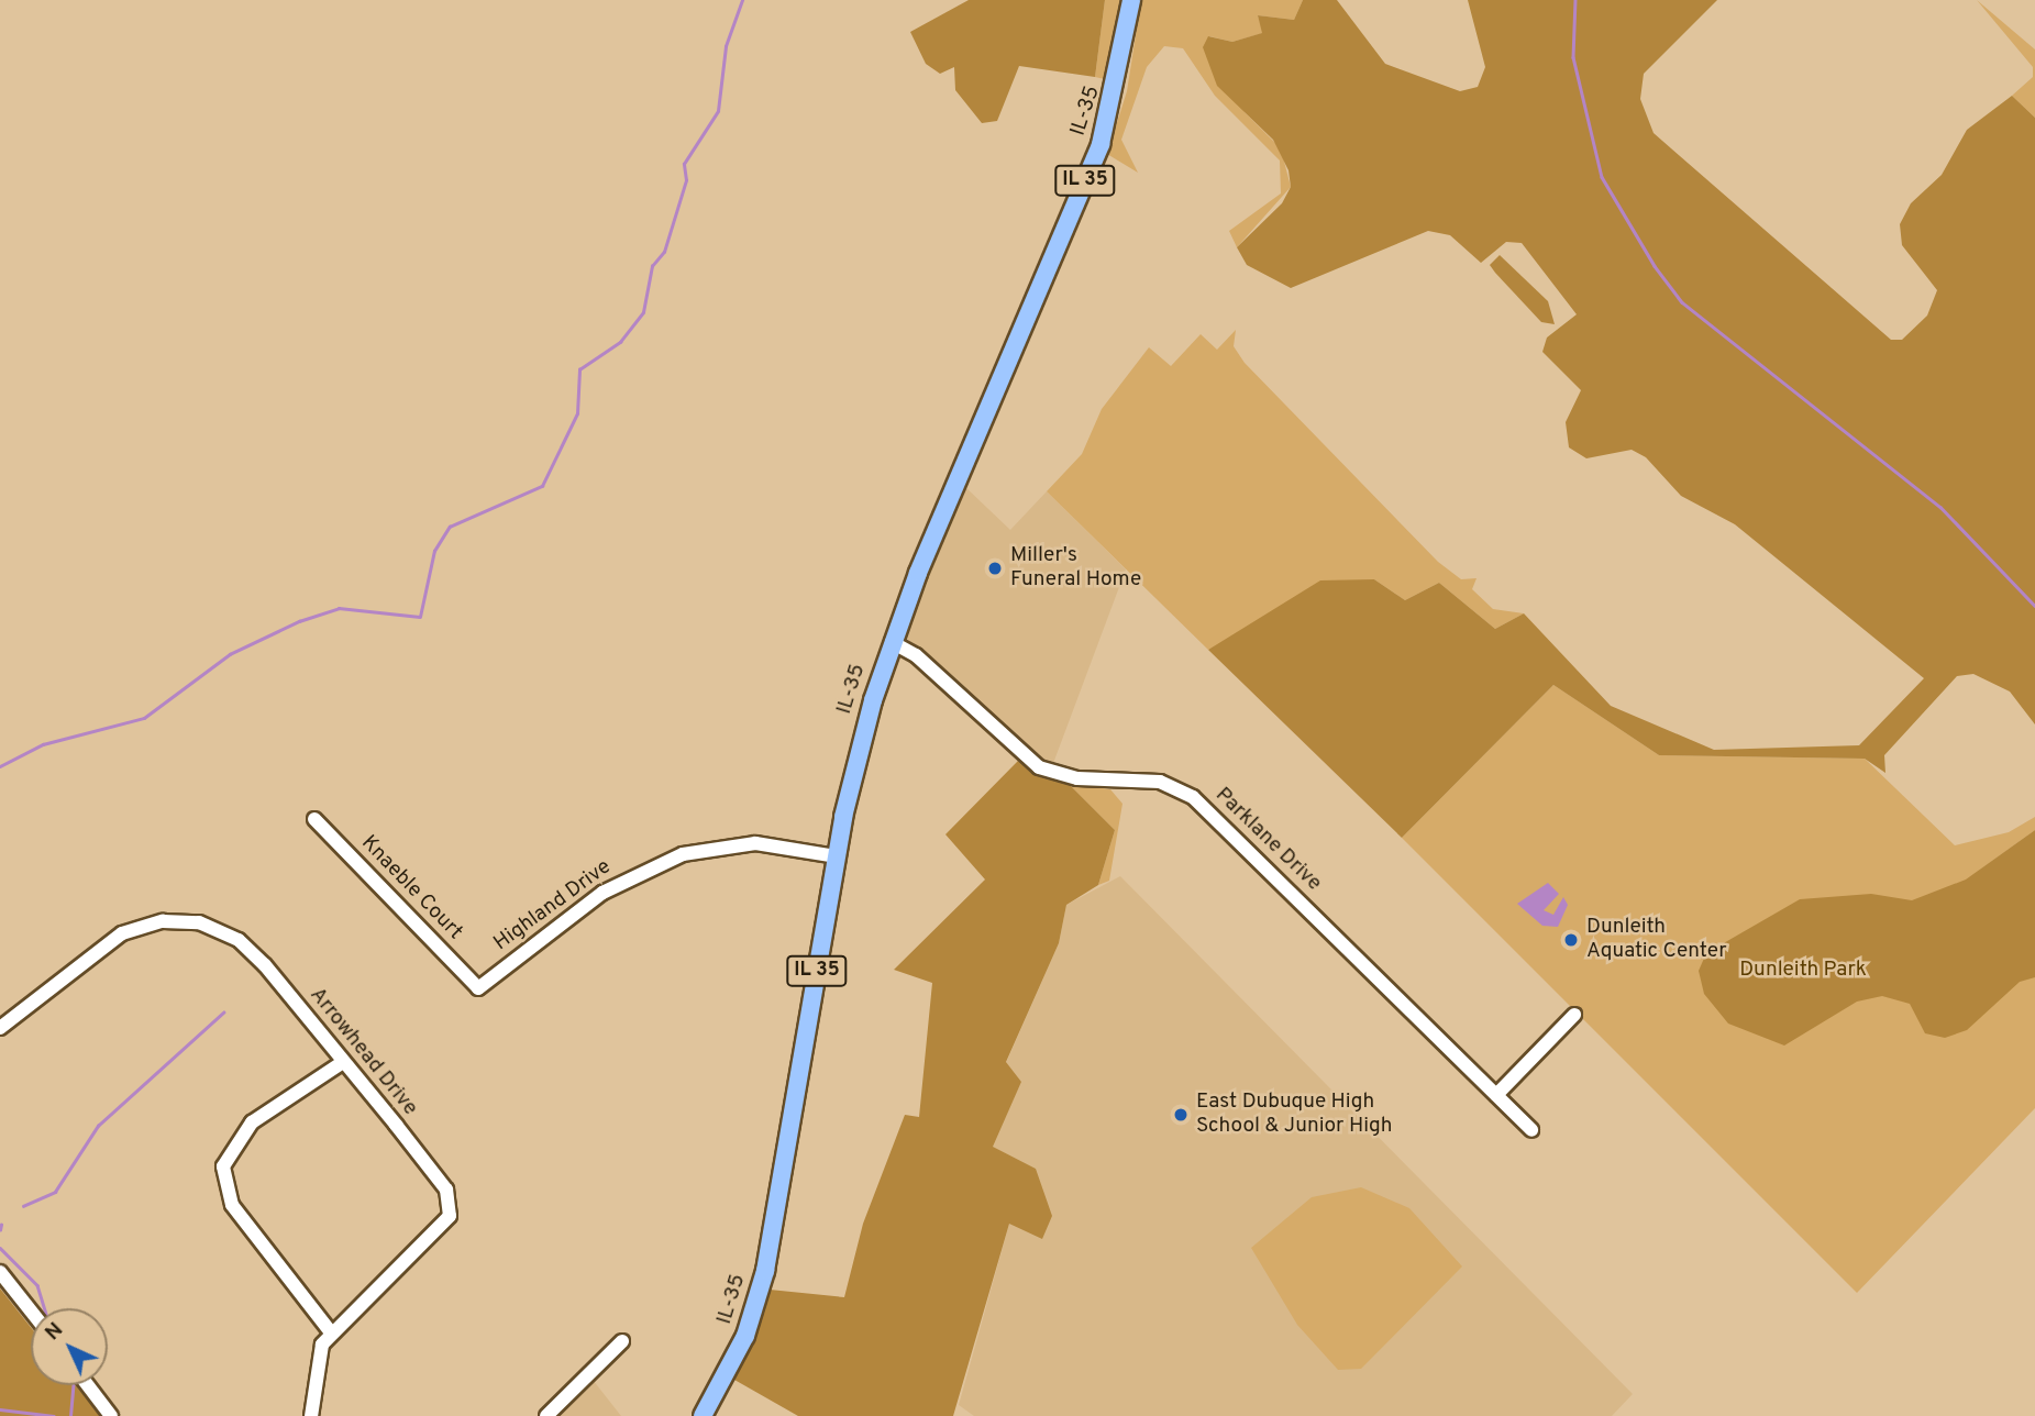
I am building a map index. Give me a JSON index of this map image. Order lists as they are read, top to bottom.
{
  "streets": {
    "main road": ["IL-35", "IL 35"],
    "street": [
      "Parklane Drive",
      "Knaeble Court",
      "Highland Drive",
      "Arrowhead Drive"
    ]
  },
  "crossings": [
    ["IL-35", "Parklane Drive"],
    ["IL-35", "Highland Drive"],
    ["Knaeble Court", "Highland Drive"]
  ],
  "parks": ["Dunleith Park"],
  "places": ["Miller's Funeral Home", "Dunleith Aquatic Center", "East Dubuque High School & Junior High"],
  "north": "top left"
}
